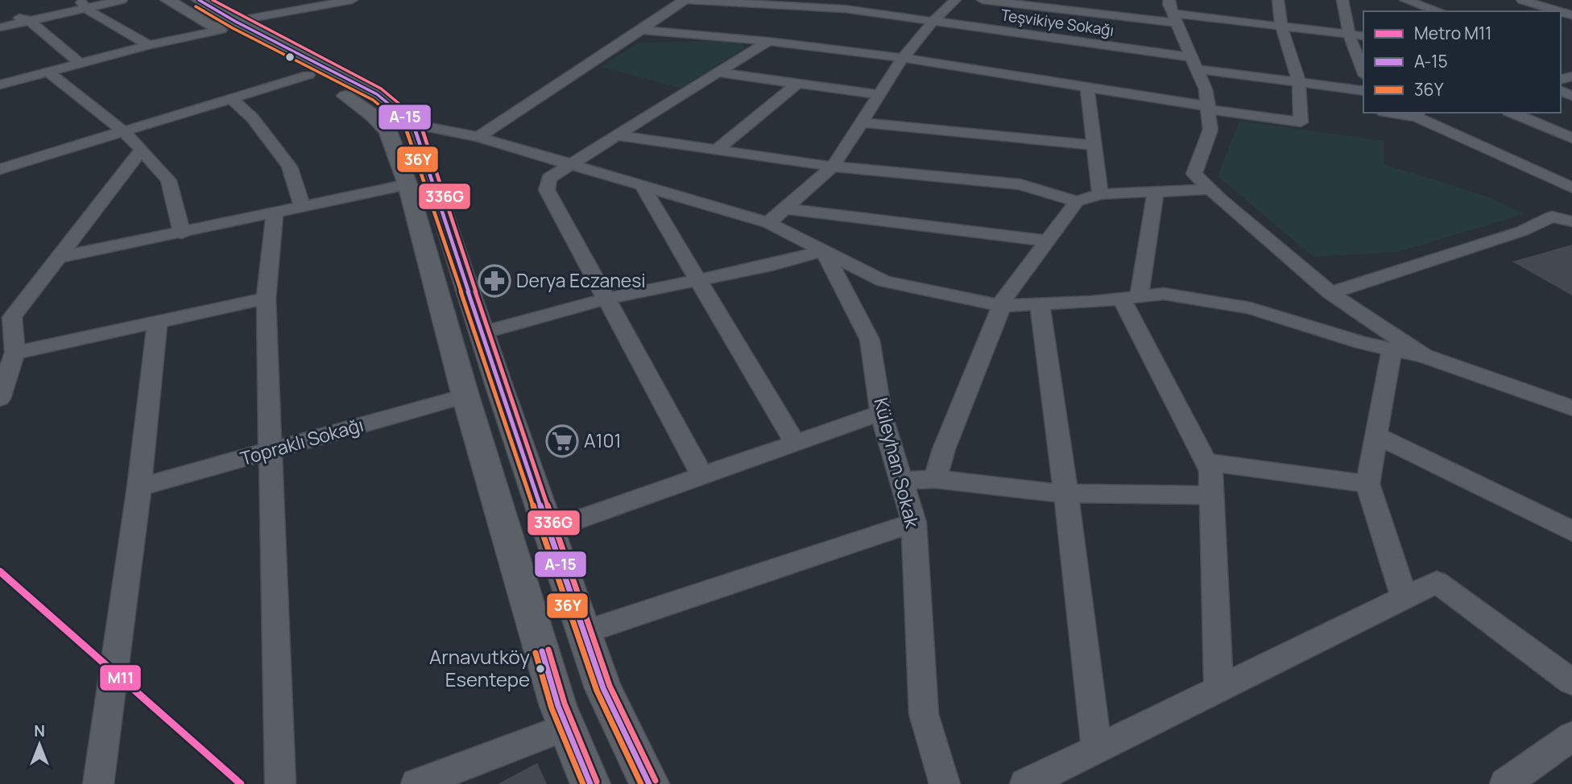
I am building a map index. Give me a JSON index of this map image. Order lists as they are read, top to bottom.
{
  "streets": {
    "street": ["Teşvikiye Sokağı", "Topraklı Sokağı", "Küleyhan Sokak"]
  },
  "places": {
    "pharmacy": ["Derya Eczanesi"],
    "supermarket": ["A101"],
    "other": ["Arnavutköy Esentepe"]
  },
  "lines": [
    "transit line A-15",
    "transit line 336G",
    "transit line 36Y",
    "metro line M11"
  ],
  "legend": ["Metro M11", "A-15", "36Y"],
  "north": "top"
}
